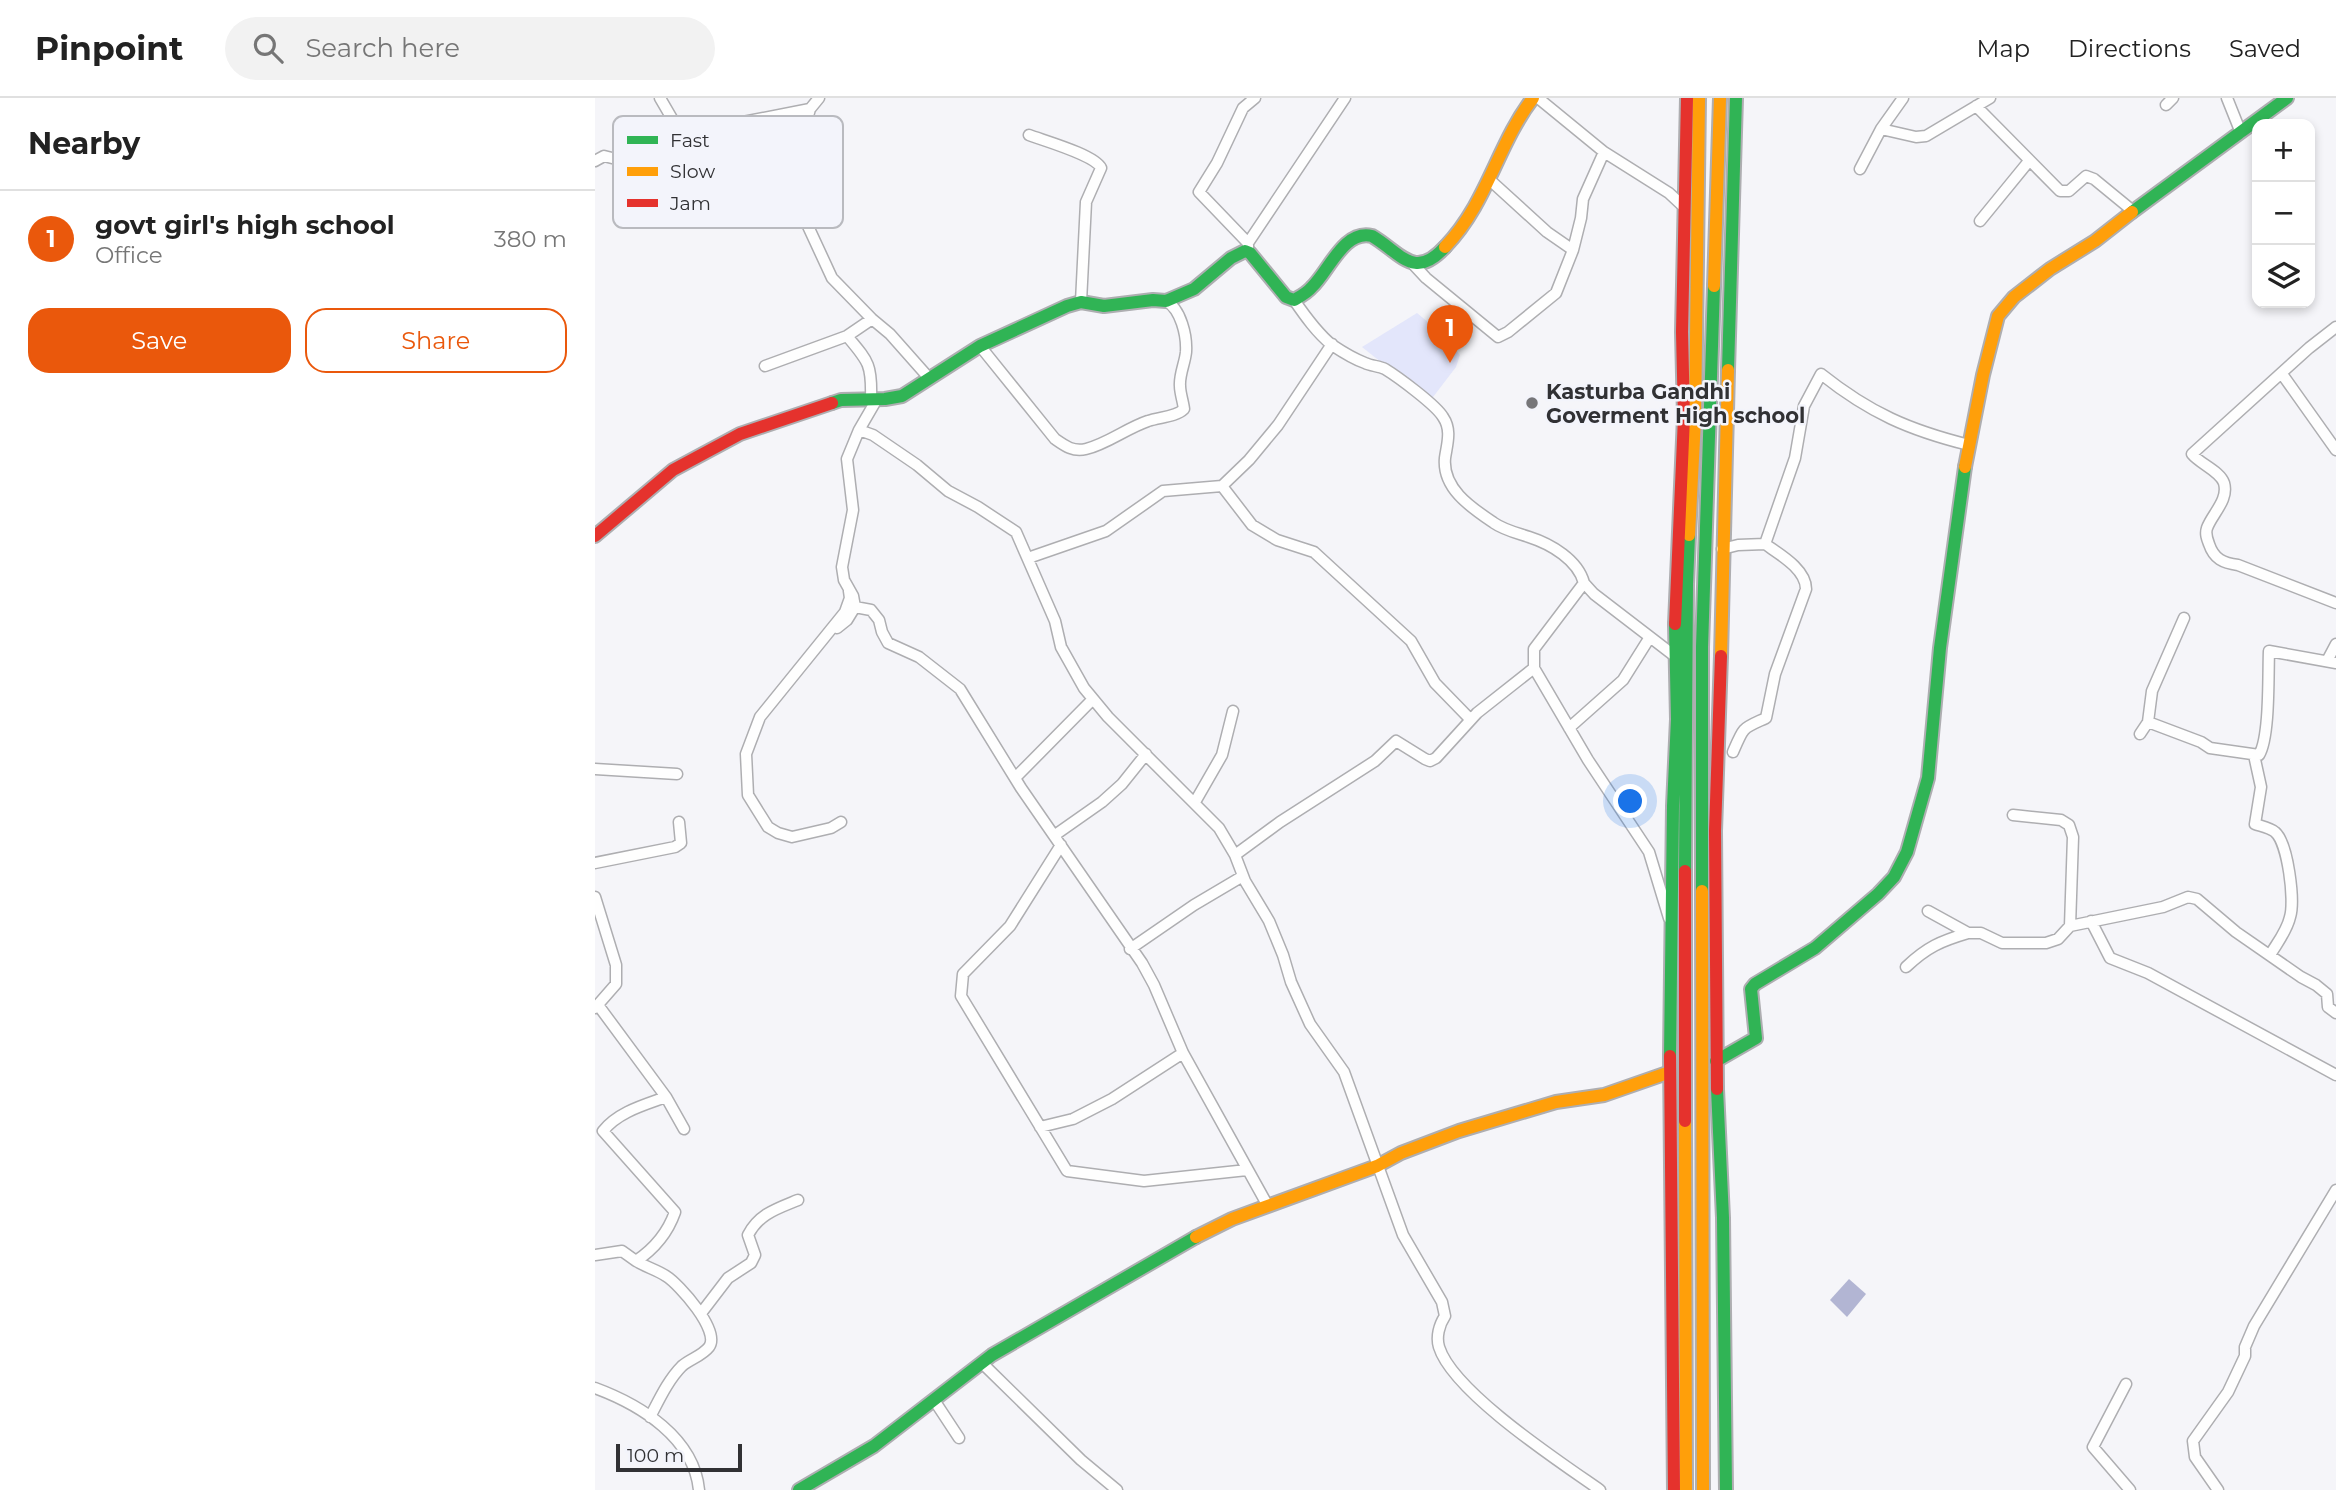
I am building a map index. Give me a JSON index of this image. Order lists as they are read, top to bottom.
{
  "places": ["Kasturba Gandhi Goverment High school"],
  "legend": ["Fast", "Slow", "Jam"],
  "scale_bar": "100 m",
  "page": {
    "header": "Pinpoint",
    "search": "Search here",
    "nav": ["Map", "Directions", "Saved"],
    "heading": "Nearby",
    "map_buttons": ["+", "−"],
    "list": [
      {
        "mark": "1",
        "name": "govt girl's high school",
        "note": "Office",
        "value": "380 m"
      }
    ],
    "buttons": ["Save", "Share"],
    "pins": "1",
    "scale": "100 m"
  }
}
